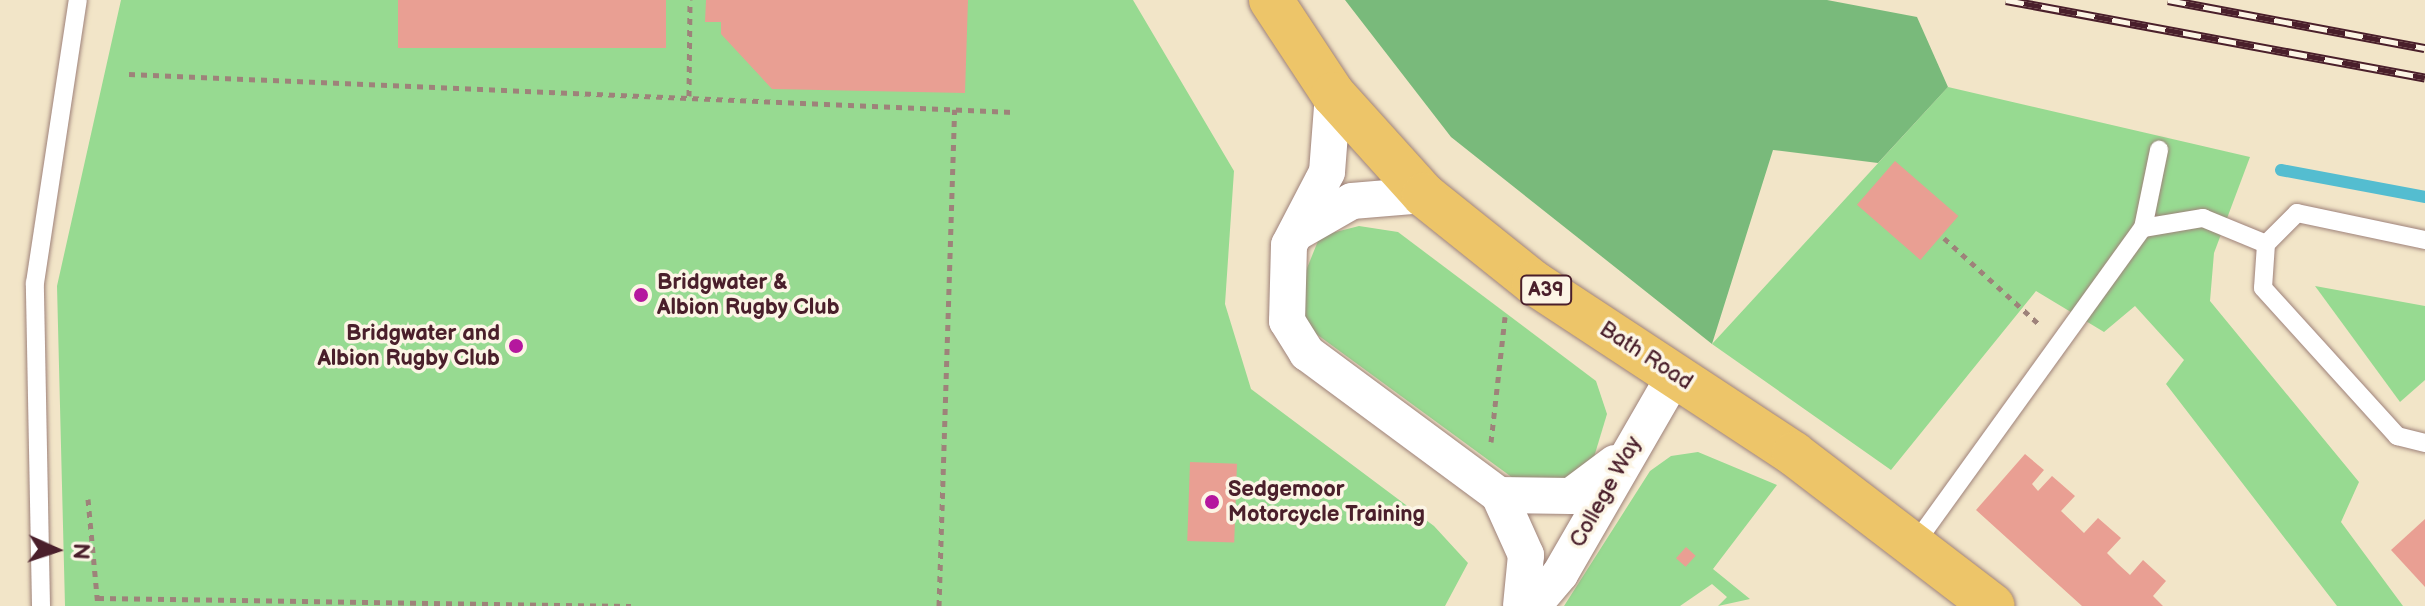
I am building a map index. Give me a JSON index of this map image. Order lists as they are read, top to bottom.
{
  "streets": {
    "main road": ["A39", "Bath Road"],
    "street": ["College Way"]
  },
  "crossings": [
    ["Bath Road", "College Way"]
  ],
  "places": ["Bridgwater & Albion Rugby Club", "Bridgwater and Albion Rugby Club", "Sedgemoor Motorcycle Training"],
  "north": "right"
}
